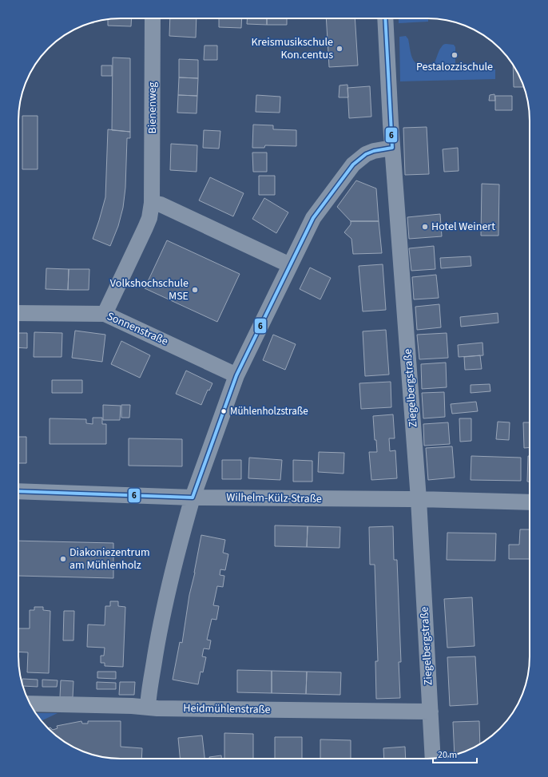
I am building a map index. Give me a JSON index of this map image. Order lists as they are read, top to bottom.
{
  "streets": {
    "street": [
      "Bienenweg",
      "Sonnenstraße",
      "Ziegelbergstraße",
      "Wilhelm-Külz-Straße",
      "Heidmühlenstraße"
    ]
  },
  "crossings": [
    ["Bienenweg", "Sonnenstraße"],
    ["Ziegelbergstraße", "Wilhelm-Külz-Straße"],
    ["Ziegelbergstraße", "Heidmühlenstraße"]
  ],
  "places": [
    "Kreismusikschule Kon.centus",
    "Pestalozzischule",
    "Hotel Weinert",
    "Volkshochschule MSE",
    "Mühlenholzstraße",
    "Diakoniezentrum am Mühlenholz"
  ],
  "lines": ["transit line 6"],
  "scale_bar": "20 m"
}
